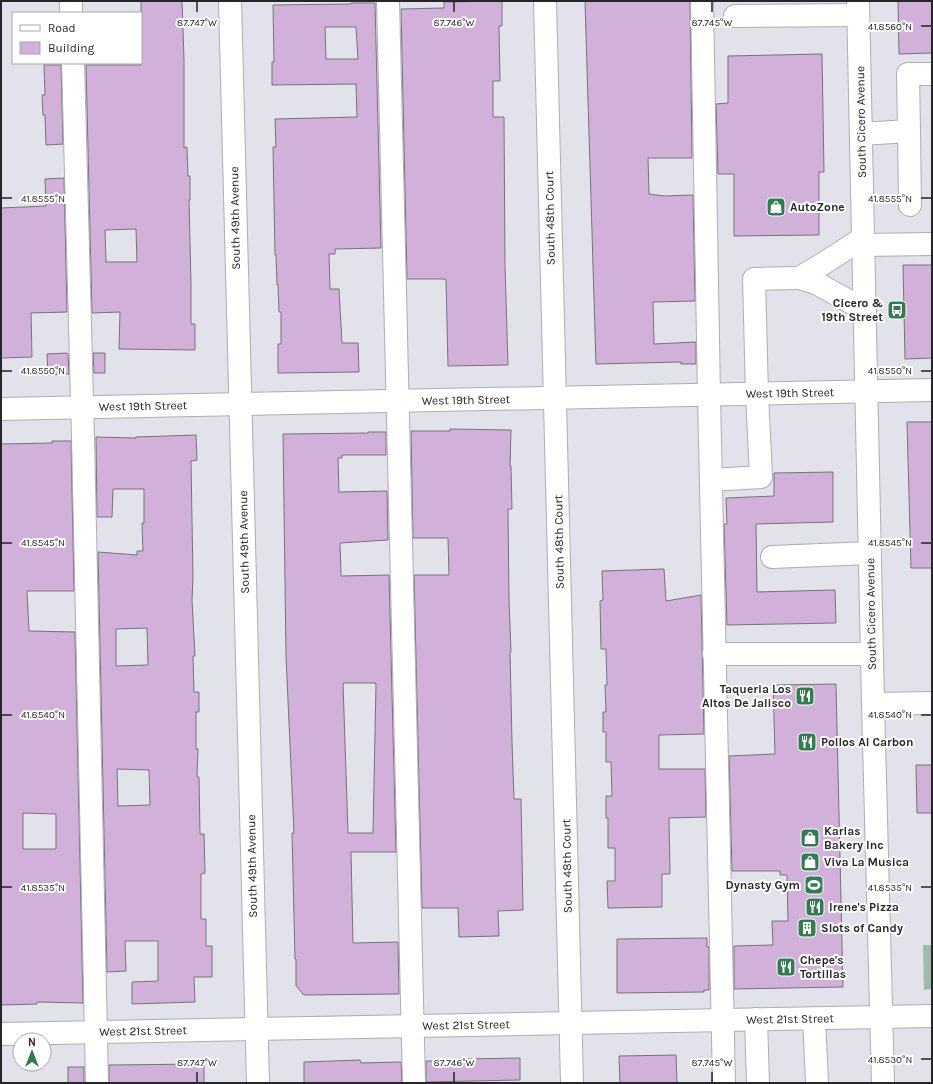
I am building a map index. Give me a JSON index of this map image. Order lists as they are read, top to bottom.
{
  "streets": {
    "street": [
      "South Cicero Avenue",
      "South 49th Avenue",
      "South 48th Court",
      "West 19th Street",
      "West 21st Street"
    ]
  },
  "crossings": [
    ["South Cicero Avenue", "West 19th Street"],
    ["South Cicero Avenue", "West 21st Street"],
    ["South 49th Avenue", "West 19th Street"],
    ["South 49th Avenue", "West 21st Street"],
    ["South 48th Court", "West 19th Street"],
    ["South 48th Court", "West 21st Street"]
  ],
  "places": {
    "shop": ["AutoZone", "Karlas Bakery Inc", "Viva La Musica"],
    "bus stop": ["Cicero & 19th Street"],
    "restaurant": [
      "Taqueria Los Altos De Jalisco",
      "Pollos Al Carbon",
      "Irene's Pizza",
      "Chepe's Tortillas"
    ],
    "sports": ["Dynasty Gym"],
    "building": ["Slots of Candy"]
  },
  "legend": ["Road", "Building"],
  "north": "top",
  "coordinates": [
    "87.747°W",
    "87.746°W",
    "87.745°W",
    "41.8560°N",
    "41.8555°N",
    "41.8550°N",
    "41.8545°N",
    "41.8540°N",
    "41.8535°N",
    "41.8530°N"
  ]
}
